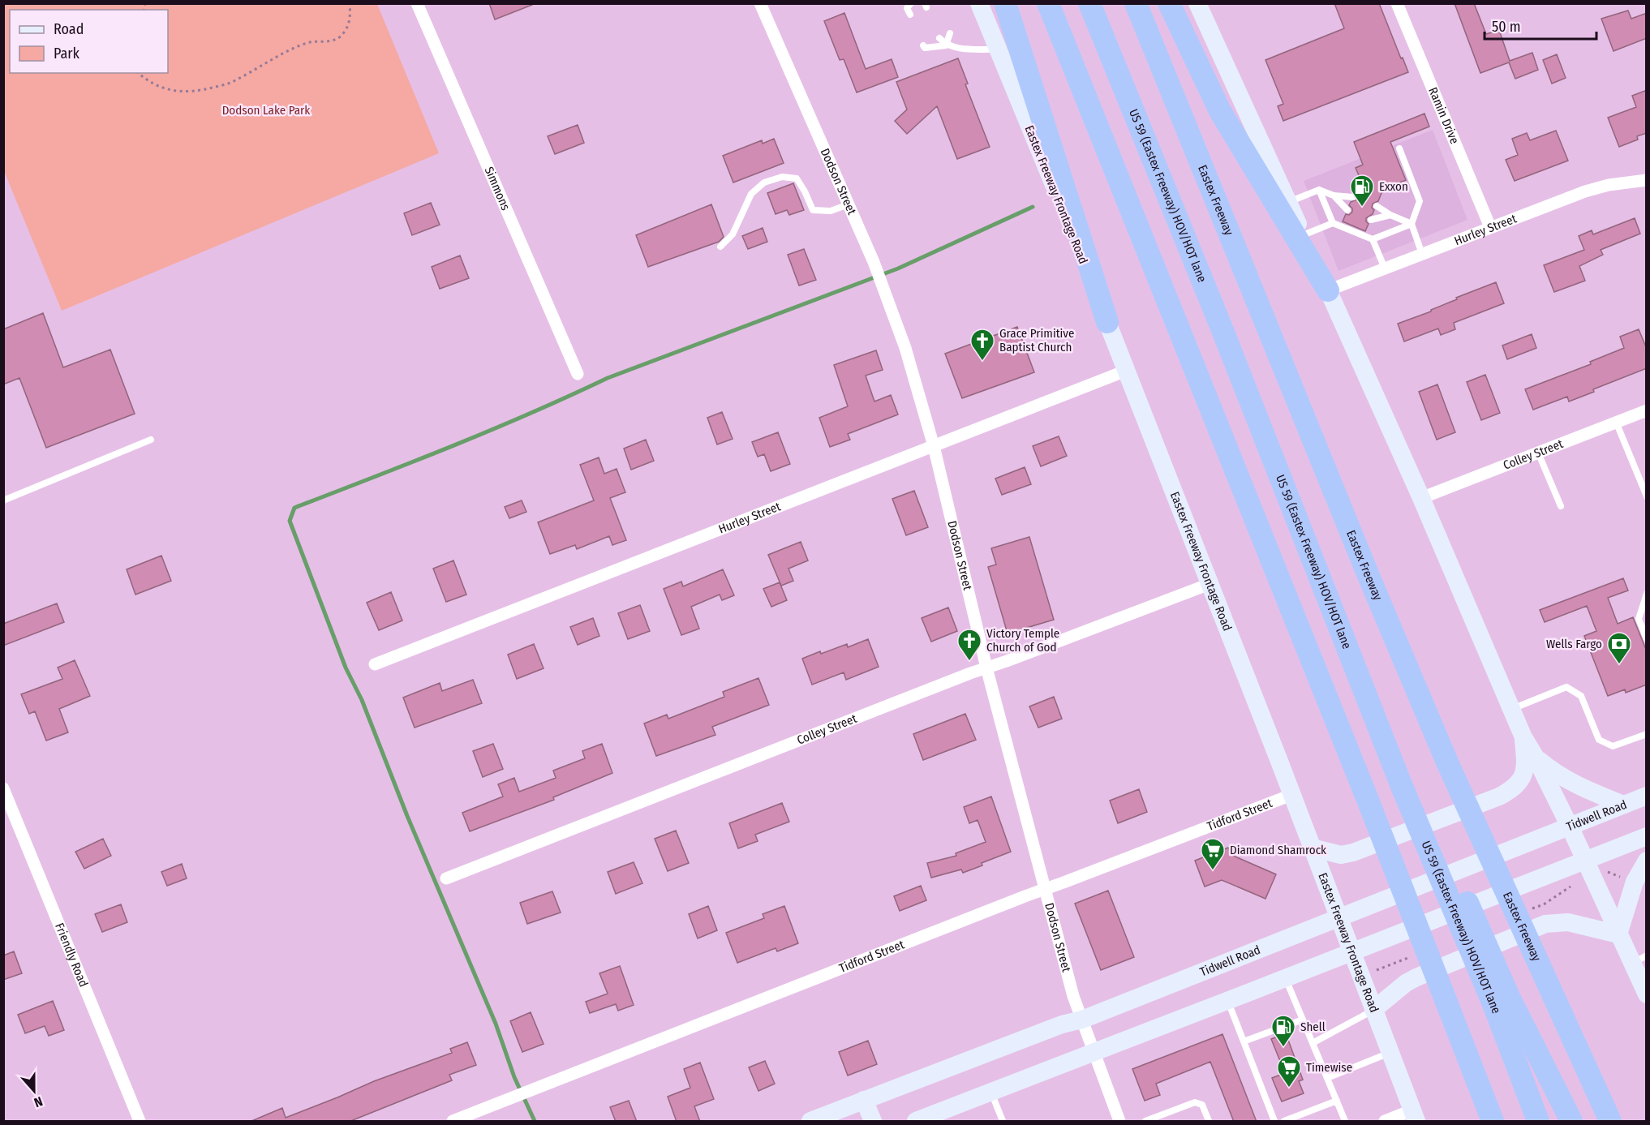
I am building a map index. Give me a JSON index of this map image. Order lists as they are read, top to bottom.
{
  "streets": {
    "highway": ["US 59 (Eastex Freeway) HOV/HOT lane", "Eastex Freeway"],
    "main road": ["Eastex Freeway Frontage Road", "Tidwell Road"],
    "street": [
      "Ramin Drive",
      "Dodson Street",
      "Simmons",
      "Hurley Street",
      "Colley Street",
      "Tidford Street",
      "Friendly Road"
    ]
  },
  "crossings": [
    ["Ramin Drive", "Hurley Street"],
    ["Dodson Street", "Hurley Street"],
    ["Dodson Street", "Colley Street"],
    ["Dodson Street", "Tidford Street"],
    ["Dodson Street", "Tidwell Road"],
    ["Eastex Freeway Frontage Road", "Hurley Street"],
    ["Eastex Freeway Frontage Road", "Colley Street"],
    ["Eastex Freeway Frontage Road", "Tidford Street"],
    ["Eastex Freeway Frontage Road", "Tidwell Road"]
  ],
  "parks": ["Dodson Lake Park"],
  "places": {
    "fuel station": ["Exxon", "Shell"],
    "church": ["Grace Primitive Baptist Church", "Victory Temple Church of God"],
    "bank": ["Wells Fargo"],
    "supermarket": ["Diamond Shamrock", "Timewise"]
  },
  "legend": ["Road", "Park"],
  "scale_bar": "50 m",
  "north": "bottom"
}
